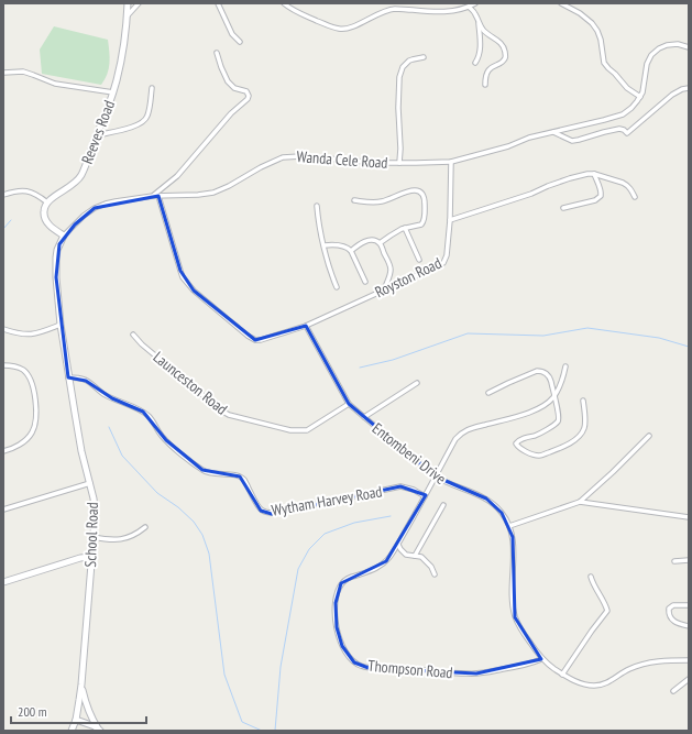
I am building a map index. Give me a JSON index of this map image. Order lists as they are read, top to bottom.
{
  "streets": {
    "street": [
      "Reeves Road",
      "Wanda Cele Road",
      "Royston Road",
      "Launceston Road",
      "Entombeni Drive",
      "Wytham Harvey Road",
      "School Road",
      "Thompson Road"
    ]
  },
  "crossings": [
    ["Wanda Cele Road", "Royston Road"],
    ["Wanda Cele Road", "School Road"],
    ["Royston Road", "Entombeni Drive"],
    ["Launceston Road", "Entombeni Drive"],
    ["Entombeni Drive", "Thompson Road"],
    ["Wytham Harvey Road", "School Road"],
    ["Wytham Harvey Road", "Thompson Road"]
  ],
  "scale_bar": "200 m"
}
